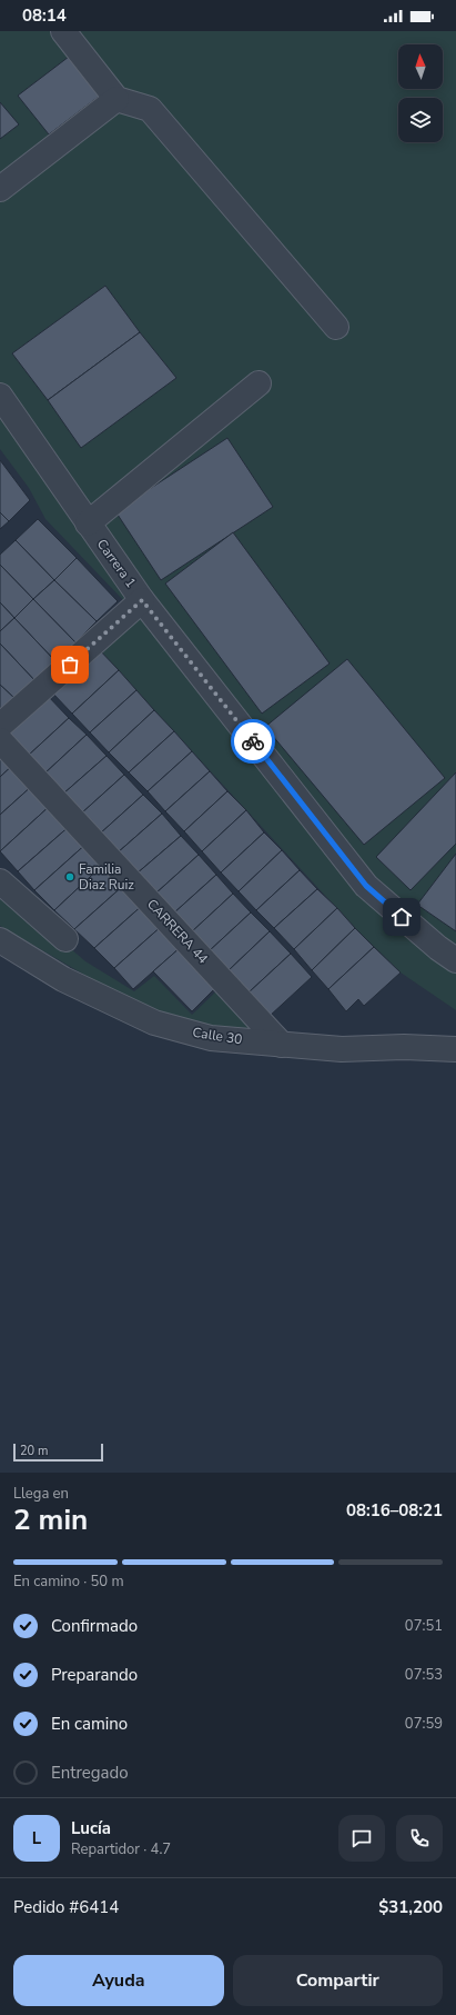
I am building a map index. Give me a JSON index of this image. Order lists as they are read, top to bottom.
{
  "streets": {
    "street": ["Carrera 1", "CARRERA 44", "Calle 30"]
  },
  "crossings": [
    ["CARRERA 44", "Calle 30"]
  ],
  "places": ["Familia Diaz Ruiz"],
  "scale_bar": "20 m",
  "north": "top",
  "page": {
    "status": "08:14",
    "scale": "20 m",
    "heading": ["2 min", "Llega en", "08:16–08:21"],
    "panel": [
      "Lucía",
      "Repartidor · 4.7",
      "Pedido #6414",
      "$31,200"
    ],
    "bar": "En camino · 50 m",
    "list": [
      ["Confirmado", "07:51"],
      ["Preparando", "07:53"],
      ["En camino", "07:59"],
      "Entregado"
    ],
    "round": "L",
    "buttons": ["Ayuda", "Compartir"]
  }
}
